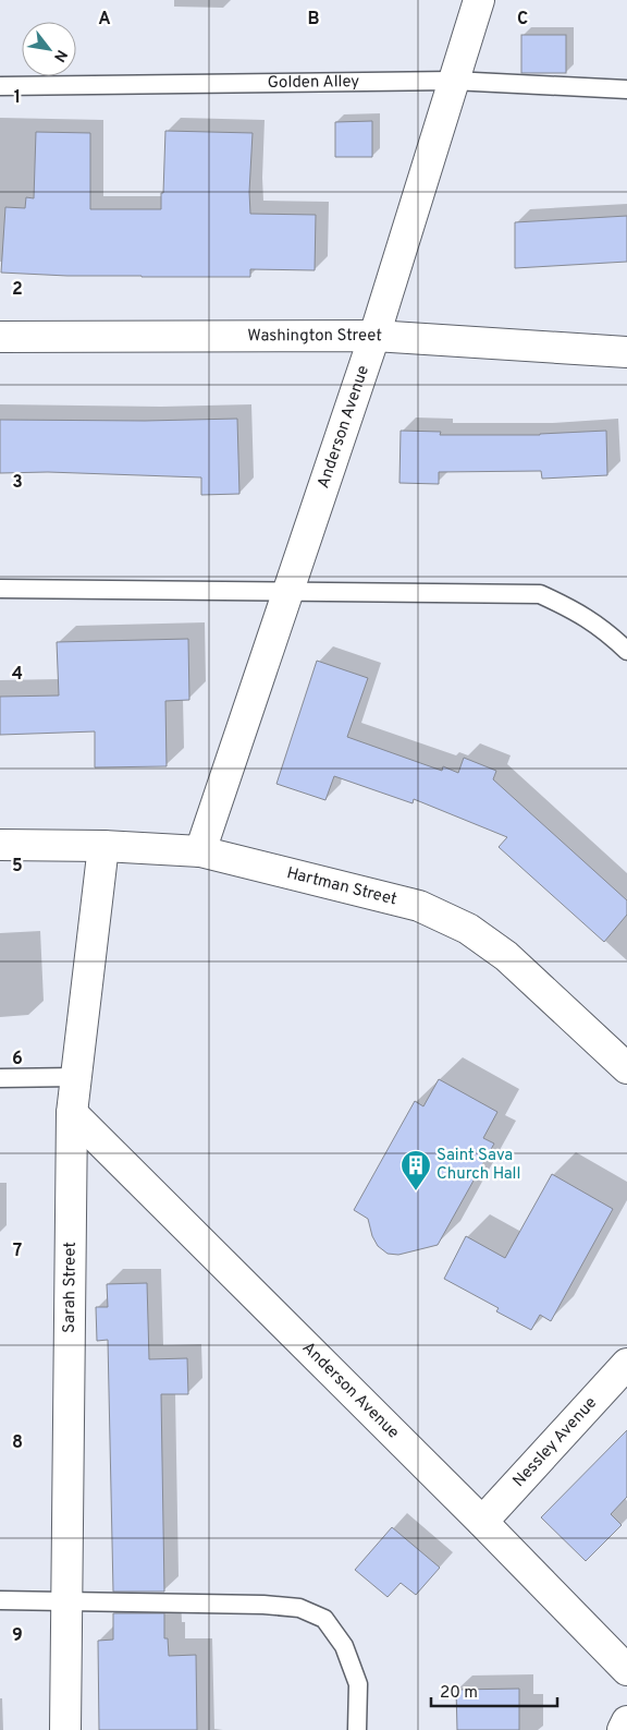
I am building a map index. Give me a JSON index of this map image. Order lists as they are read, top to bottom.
{
  "streets": {
    "street": [
      "Washington Street",
      "Anderson Avenue",
      "Hartman Street",
      "Sarah Street",
      "Nessley Avenue"
    ],
    "lane": ["Golden Alley"]
  },
  "crossings": [
    ["Golden Alley", "Anderson Avenue"],
    ["Washington Street", "Anderson Avenue"],
    ["Anderson Avenue", "Hartman Street"],
    ["Anderson Avenue", "Sarah Street"],
    ["Anderson Avenue", "Nessley Avenue"],
    ["Hartman Street", "Sarah Street"]
  ],
  "places": {
    "building": ["Saint Sava Church Hall"]
  },
  "scale_bar": "20 m",
  "north": "bottom right",
  "grid": {
    "columns": ["A", "B", "C"],
    "rows": [
      "1",
      "2",
      "3",
      "4",
      "5",
      "6",
      "7",
      "8",
      "9"
    ]
  }
}
